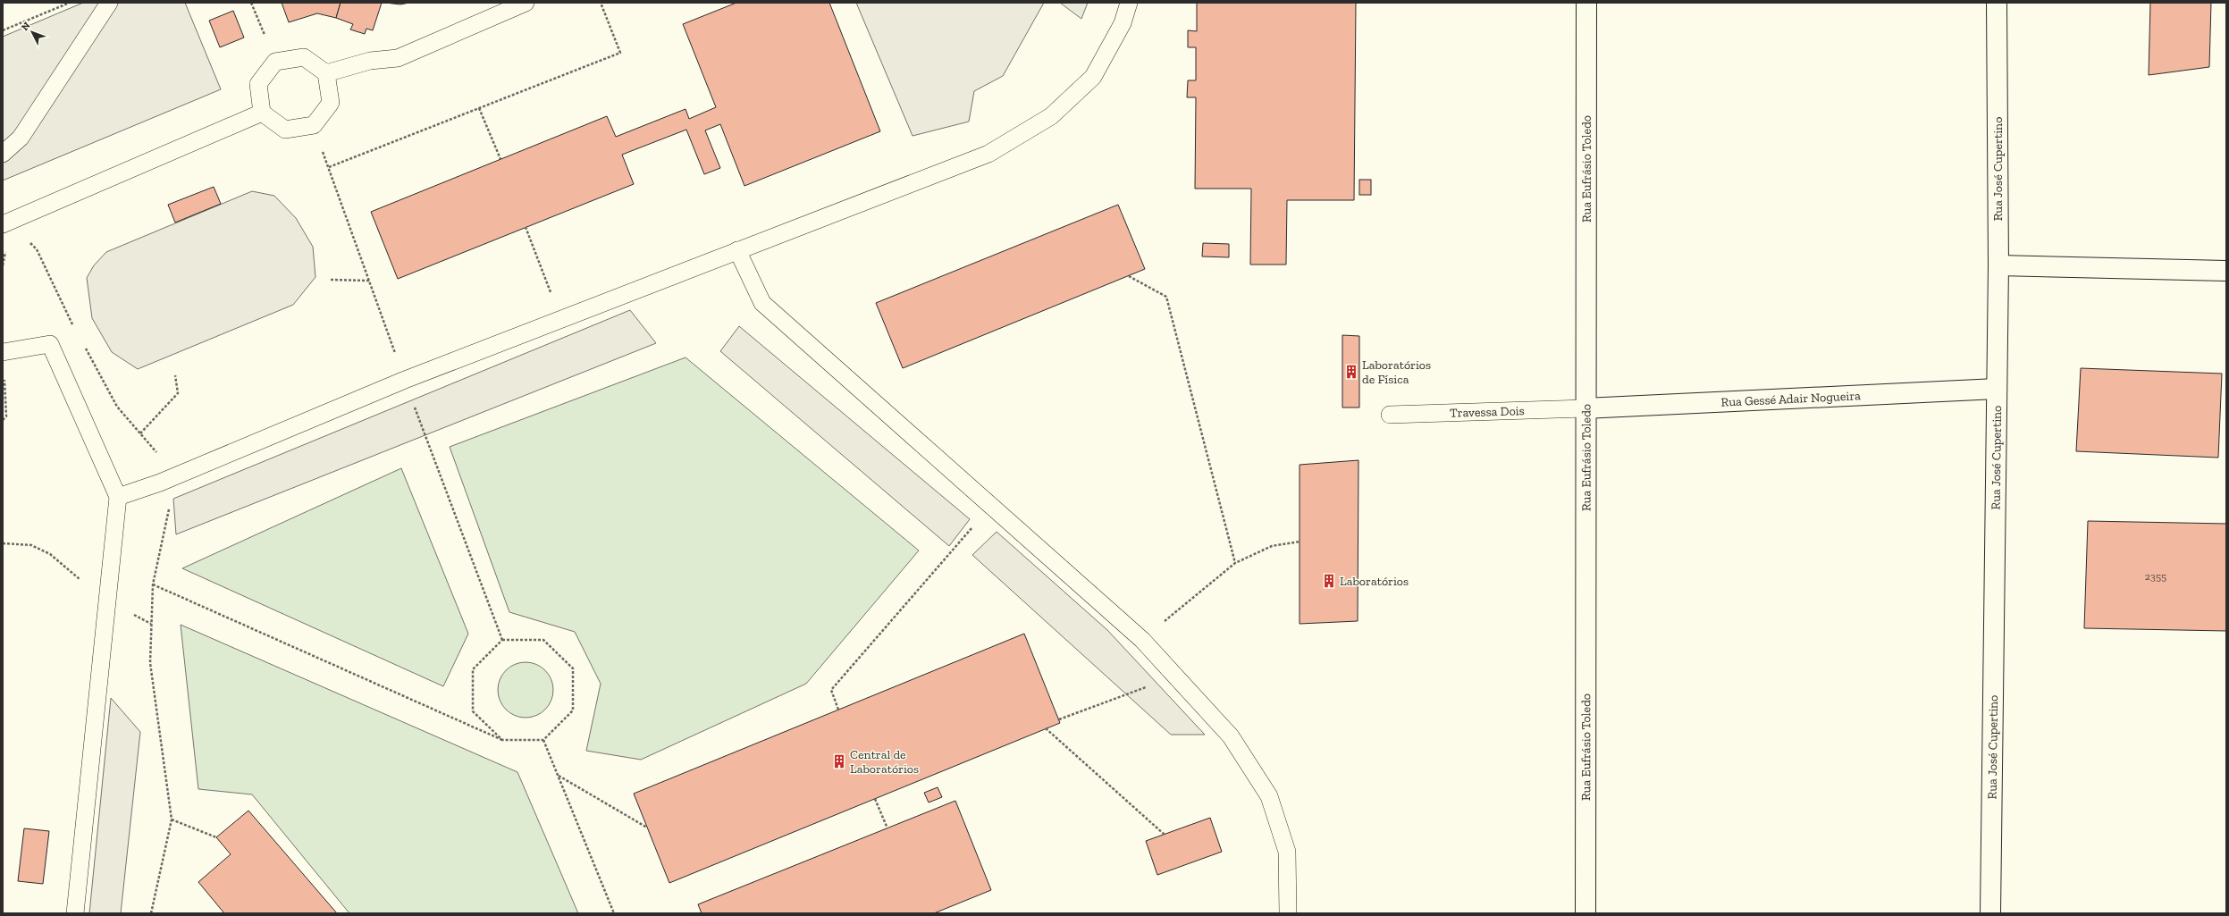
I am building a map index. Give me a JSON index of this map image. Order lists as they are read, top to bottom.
{
  "streets": {
    "street": ["Rua Eufrásio Toledo", "Rua José Cupertino", "Rua Gessé Adair Nogueira"],
    "lane": ["Travessa Dois"]
  },
  "crossings": [
    ["Rua Eufrásio Toledo", "Rua Gessé Adair Nogueira"],
    ["Rua Eufrásio Toledo", "Travessa Dois"],
    ["Rua José Cupertino", "Rua Gessé Adair Nogueira"],
    ["Rua Gessé Adair Nogueira", "Travessa Dois"]
  ],
  "places": {
    "building": ["Laboratórios de Física", "Laboratórios", "Central de Laboratórios"]
  },
  "house_numbers": ["2355"],
  "north": "top left"
}
